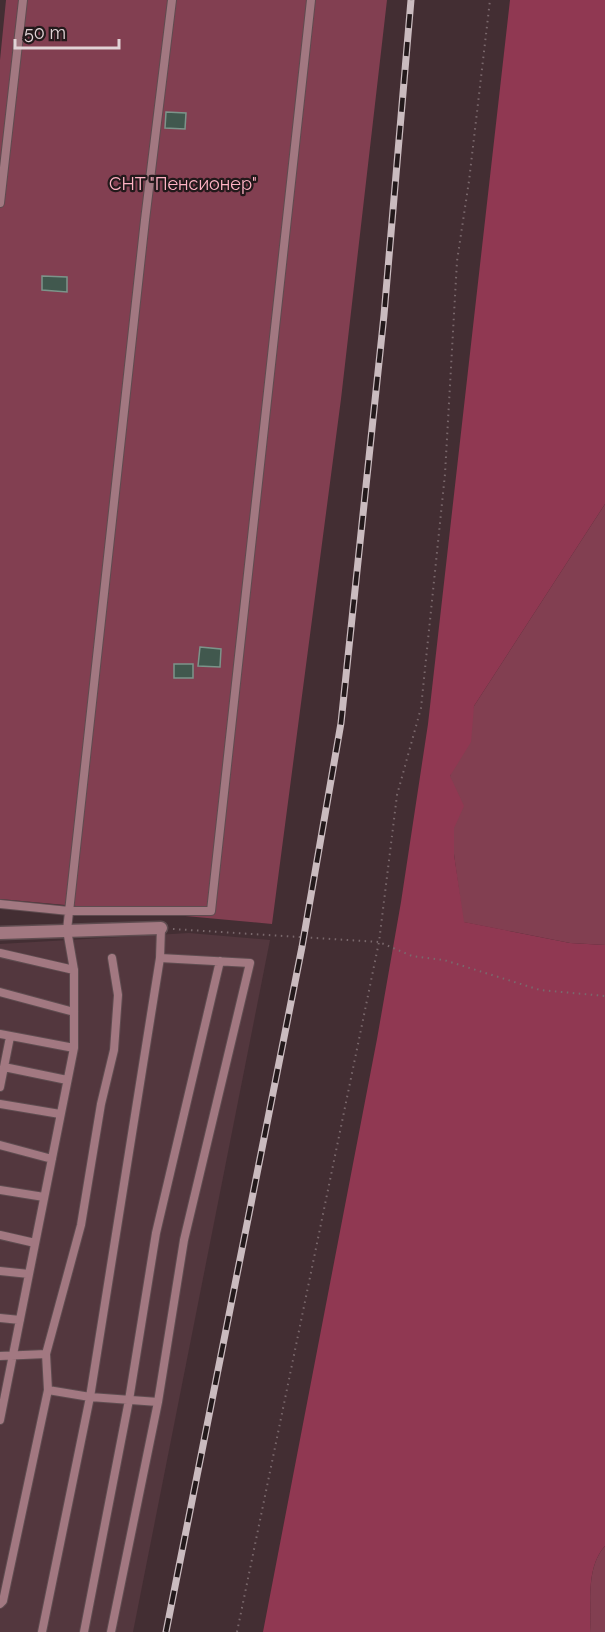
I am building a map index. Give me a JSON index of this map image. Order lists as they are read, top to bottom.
{
  "parks": ["СНТ \"Пенсионер\""],
  "scale_bar": "50 m"
}
